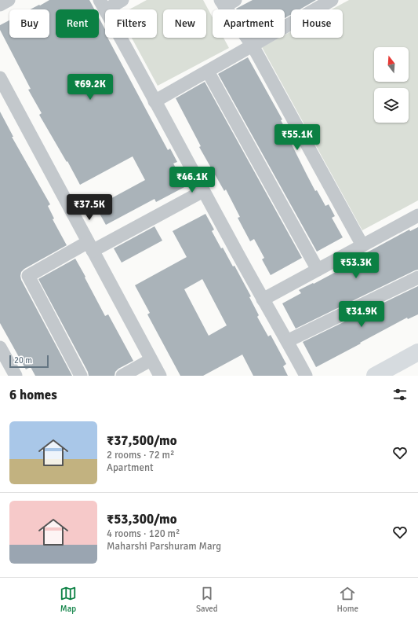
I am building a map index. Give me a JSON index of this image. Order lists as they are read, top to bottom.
{
  "scale_bar": "20 m",
  "north": "top",
  "page": {
    "chip": [
      "Buy",
      "Rent",
      "Filters",
      "New",
      "Apartment",
      "House"
    ],
    "price": [
      "₹69.2K",
      "₹55.1K",
      "₹46.1K",
      "₹37.5K",
      "₹53.3K",
      "₹31.9K"
    ],
    "scale": "20 m",
    "heading": "6 homes",
    "list": [
      {
        "name": "₹37,500/mo",
        "note": "2 rooms · 72 m² · Apartment"
      },
      {
        "name": "₹53,300/mo",
        "note": "4 rooms · 120 m² · Maharshi Parshuram Marg"
      }
    ],
    "tabs": ["Map", "Saved", "Home"]
  }
}
